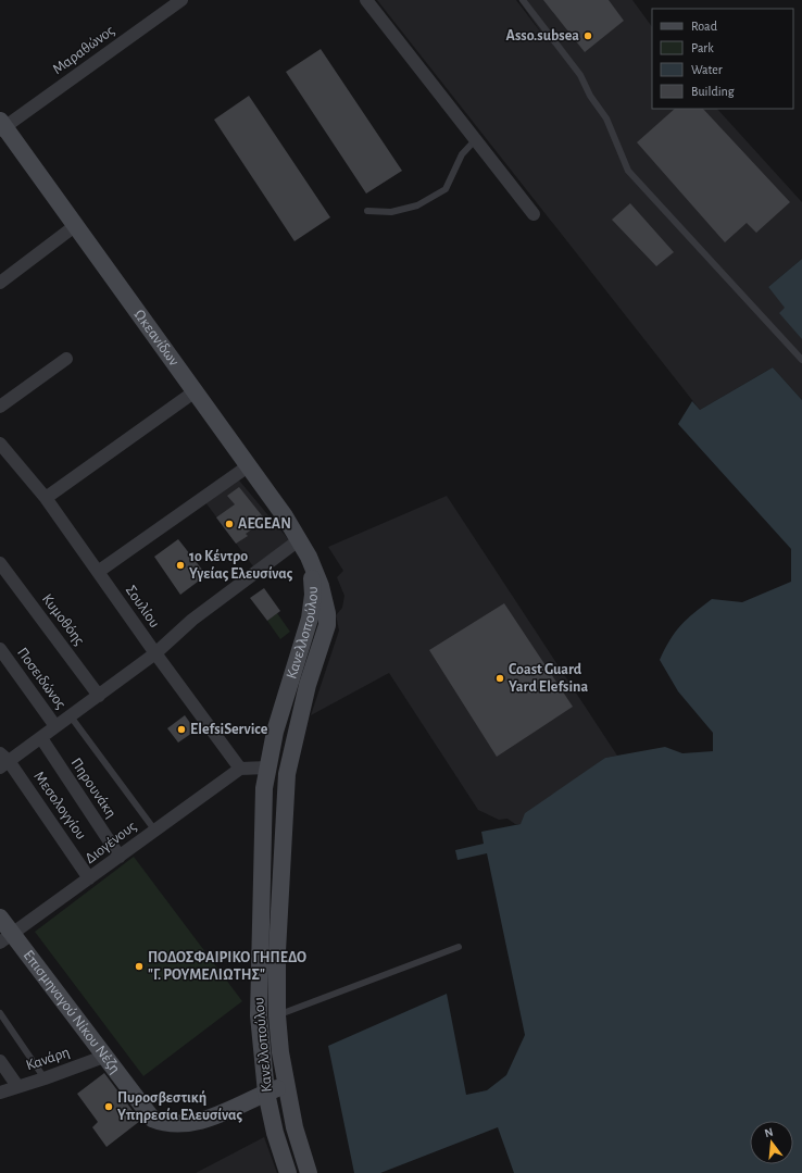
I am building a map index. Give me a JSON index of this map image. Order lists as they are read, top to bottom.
{
  "streets": {
    "street": [
      "Μαραθώνος",
      "Ωκεανίδων",
      "Σουλίου",
      "Κυμοθόης",
      "Κανελλοπούλου",
      "Ποσειδώνος",
      "Πηρουνάκη",
      "Μεσολογγίου",
      "Διογένους",
      "Επισμηναγού Νίκου Νέζη",
      "Κανάρη"
    ]
  },
  "crossings": [
    ["Μαραθώνος", "Ωκεανίδων"],
    ["Ωκεανίδων", "Κανελλοπούλου"],
    ["Σουλίου", "Διογένους"],
    ["Κανελλοπούλου", "Επισμηναγού Νίκου Νέζη"],
    ["Πηρουνάκη", "Διογένους"],
    ["Μεσολογγίου", "Διογένους"],
    ["Διογένους", "Επισμηναγού Νίκου Νέζη"],
    ["Επισμηναγού Νίκου Νέζη", "Κανάρη"]
  ],
  "places": [
    "Asso.subsea",
    "AEGEAN",
    "1ο Κέντρο Υγείας Ελευσίνας",
    "Coast Guard Yard Elefsina",
    "ElefsiService",
    "ΠΟΔΟΣΦΑΙΡΙΚΟ ΓΗΠΕΔΟ \"Γ. ΡΟΥΜΕΛΙΩΤΗΣ\"",
    "Πυροσβεστική Υπηρεσία Ελευσίνας"
  ],
  "legend": [
    "Road",
    "Park",
    "Water",
    "Building"
  ],
  "north": "top"
}
